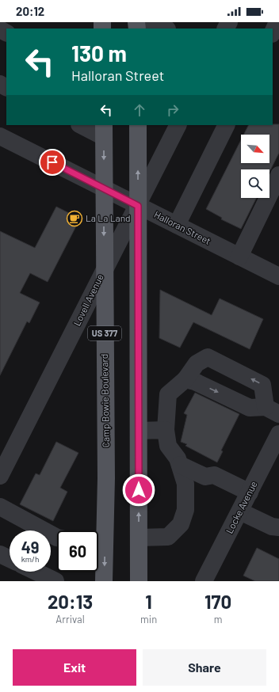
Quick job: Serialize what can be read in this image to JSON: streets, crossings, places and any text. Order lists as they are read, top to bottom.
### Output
{
  "streets": {
    "main road": ["US 377", "Camp Bowie Boulevard"],
    "street": ["Halloran Street", "Lovell Avenue", "Locke Avenue"]
  },
  "crossings": [
    ["Halloran Street", "Lovell Avenue"],
    ["Halloran Street", "Camp Bowie Boulevard"],
    ["Lovell Avenue", "Camp Bowie Boulevard"]
  ],
  "places": {
    "cafe": ["La La Land"]
  },
  "north": "bottom right",
  "page": {
    "status": "20:12",
    "turn": ["130 m", "Halloran Street"],
    "speed": "49 km/h",
    "limit": "60",
    "eta": [
      "20:13",
      "Arrival",
      "1",
      "min",
      "170",
      "m"
    ],
    "buttons": ["Exit", "Share"]
  }
}
